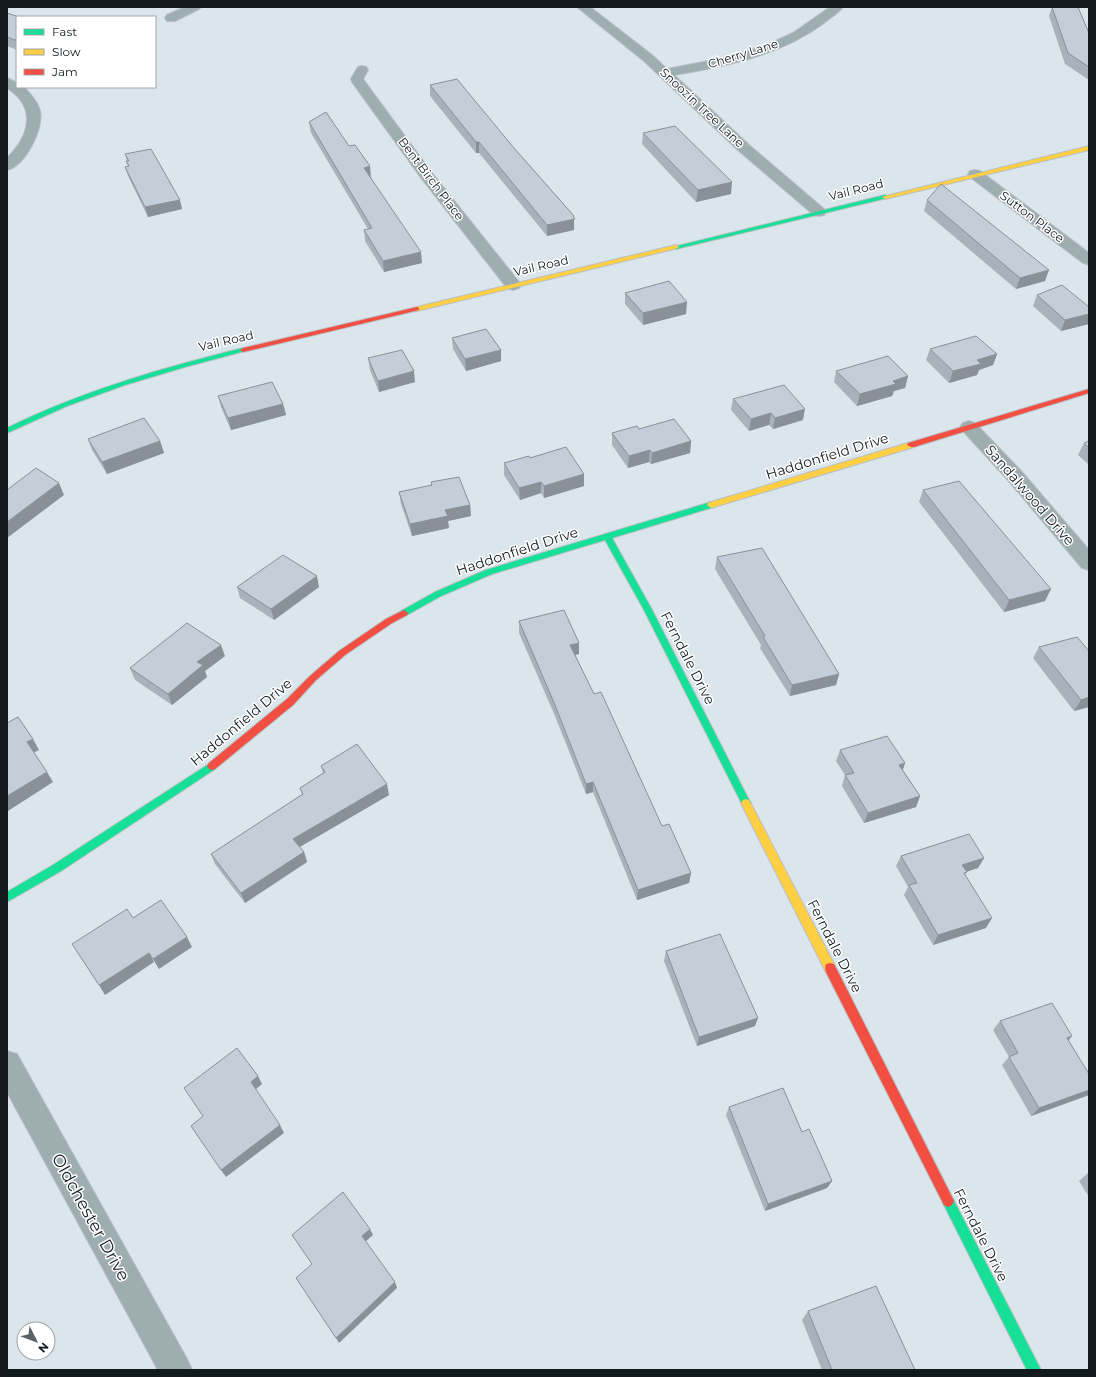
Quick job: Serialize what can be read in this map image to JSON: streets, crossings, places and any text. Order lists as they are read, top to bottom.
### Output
{
  "streets": {
    "street": [
      "Cherry Lane",
      "Snoozin Tree Lane",
      "Bent Birch Place",
      "Vail Road",
      "Sutton Place",
      "Haddonfield Drive",
      "Sandalwood Drive",
      "Ferndale Drive",
      "Oldchester Drive"
    ]
  },
  "crossings": [
    ["Cherry Lane", "Snoozin Tree Lane"],
    ["Snoozin Tree Lane", "Vail Road"],
    ["Bent Birch Place", "Vail Road"],
    ["Vail Road", "Sutton Place"],
    ["Haddonfield Drive", "Sandalwood Drive"],
    ["Haddonfield Drive", "Ferndale Drive"]
  ],
  "legend": ["Fast", "Slow", "Jam"],
  "north": "bottom right"
}
